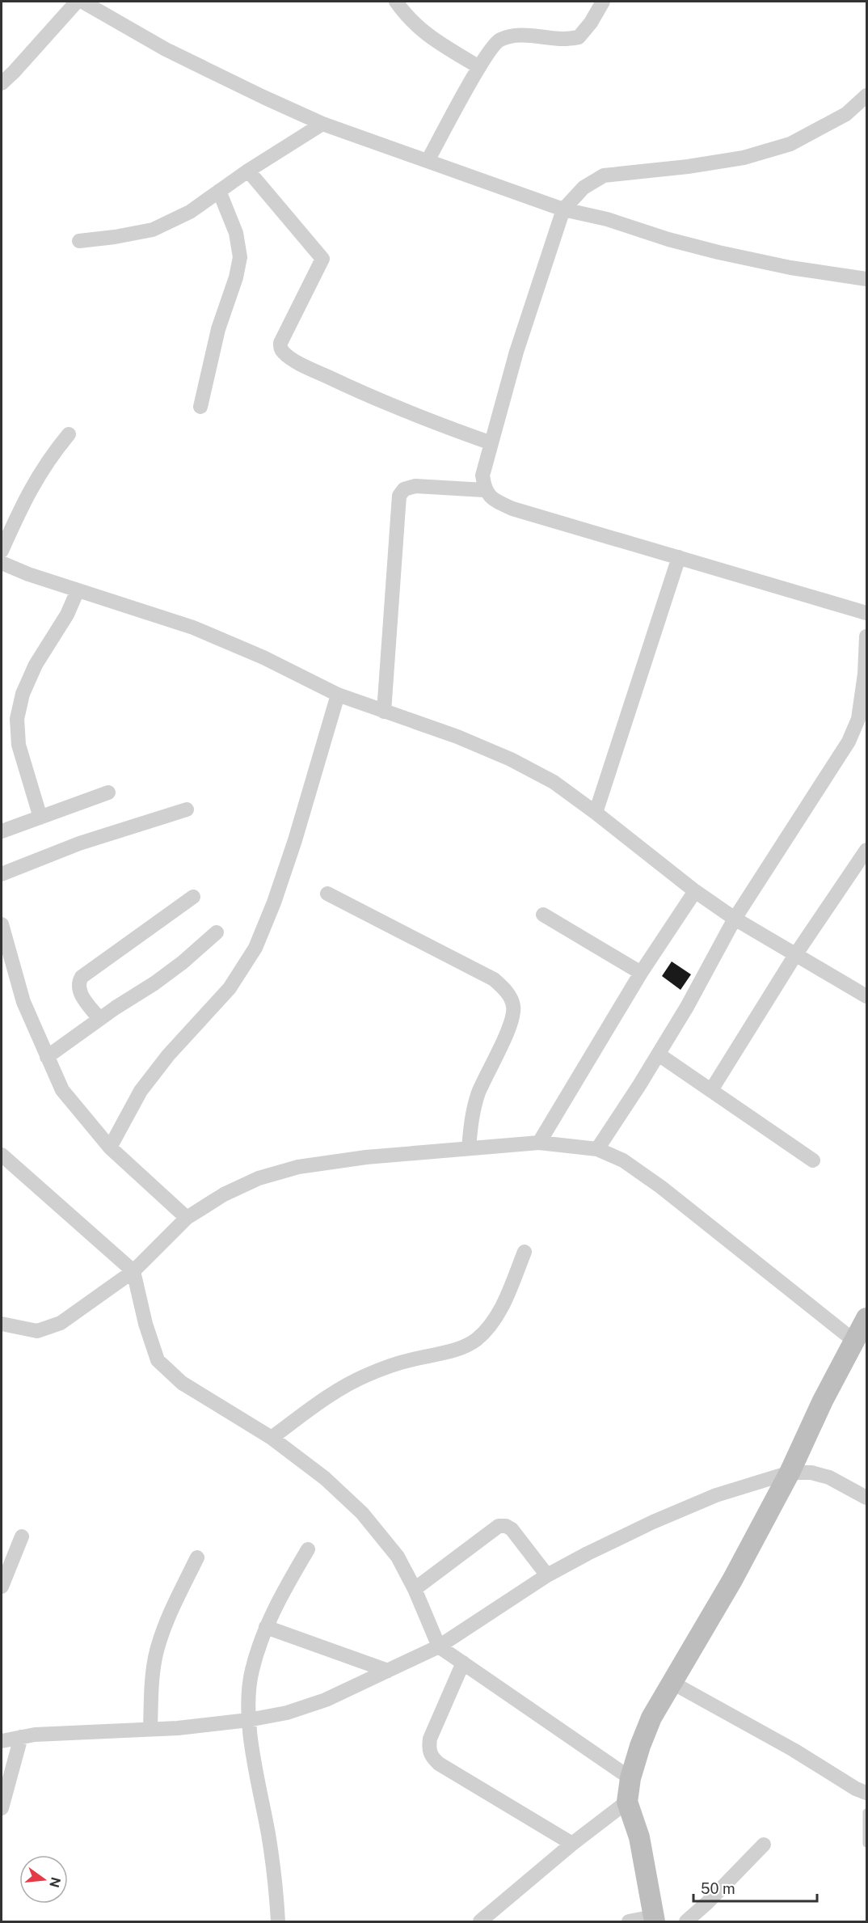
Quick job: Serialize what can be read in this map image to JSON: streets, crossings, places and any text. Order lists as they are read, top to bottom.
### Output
{
  "scale_bar": "50 m",
  "north": "right"
}
